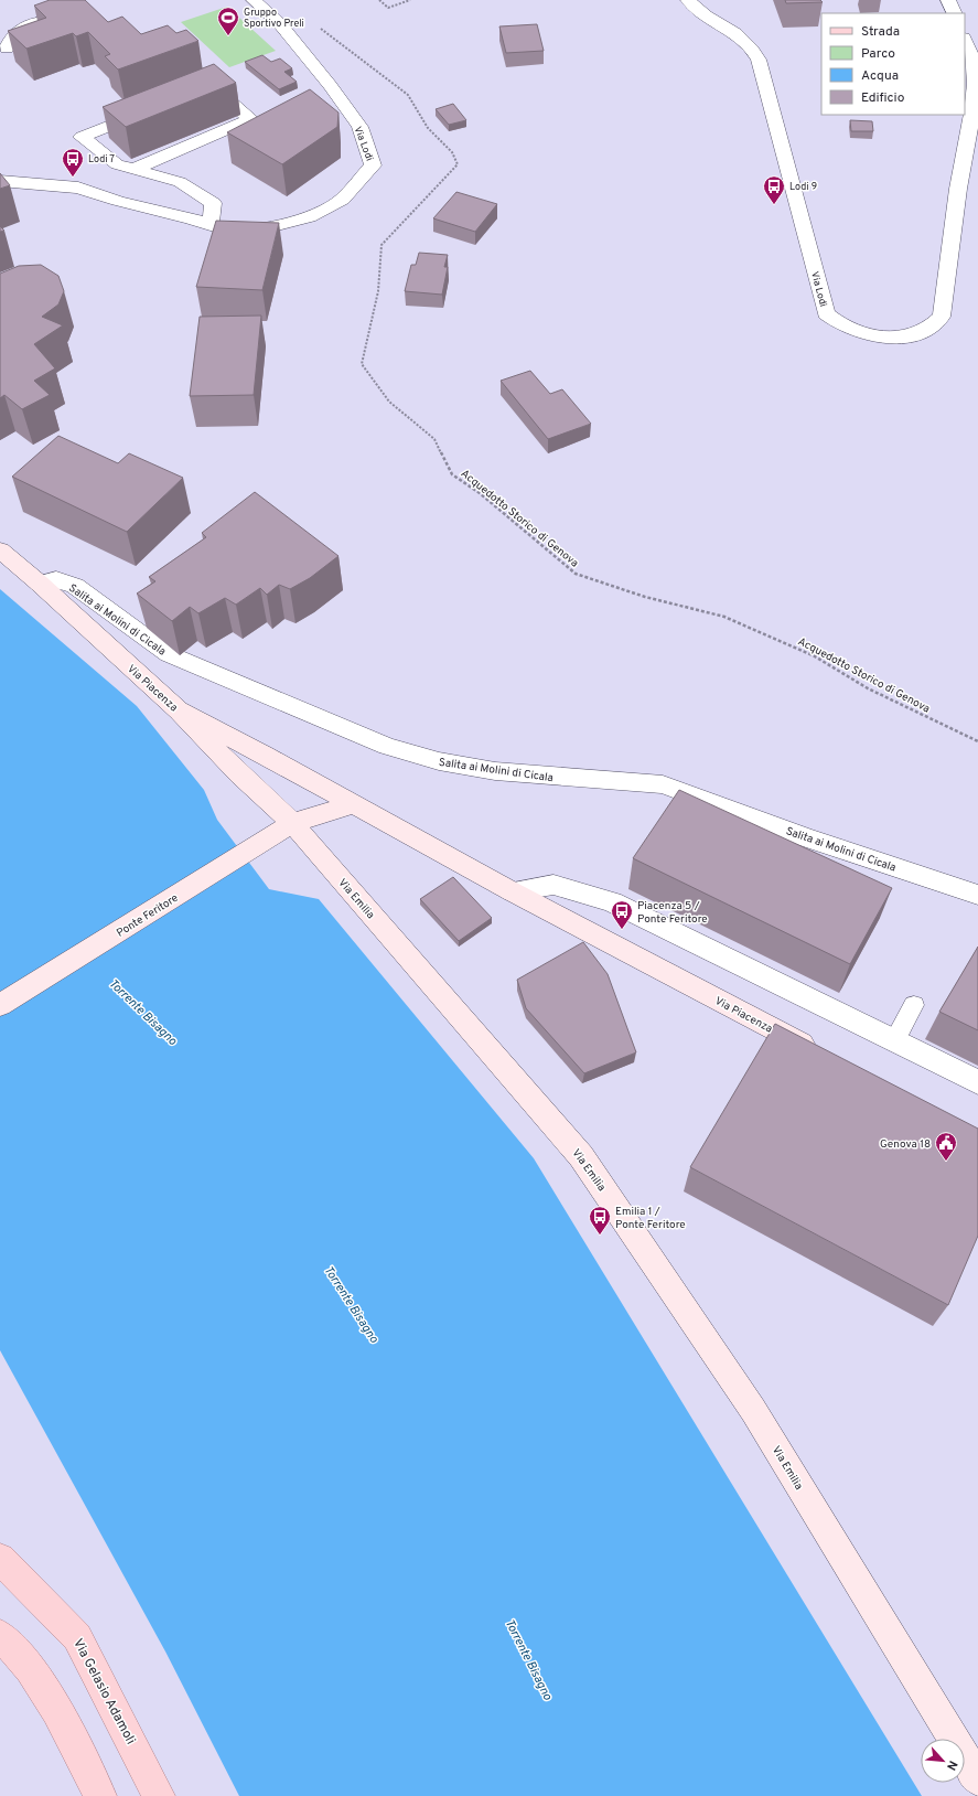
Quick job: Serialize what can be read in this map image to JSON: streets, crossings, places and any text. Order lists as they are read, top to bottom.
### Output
{
  "streets": {
    "main road": [
      "Via Piacenza",
      "Via Emilia",
      "Ponte Feritore",
      "Via Gelasio Adamoli"
    ],
    "street": ["Via Lodi", "Salita ai Molini di Cicala"],
    "path": ["Acquedotto Storico di Genova"]
  },
  "crossings": [
    ["Salita ai Molini di Cicala", "Via Piacenza"],
    ["Via Piacenza", "Via Emilia"],
    ["Via Emilia", "Ponte Feritore"]
  ],
  "water": ["Torrente Bisagno"],
  "places": {
    "sports": ["Gruppo Sportivo Preli"],
    "bus stop": [
      "Lodi 7",
      "Lodi 9",
      "Piacenza 5 / Ponte Feritore",
      "Emilia 1 / Ponte Feritore"
    ],
    "public building": ["Genova 18"]
  },
  "legend": [
    "Strada",
    "Parco",
    "Acqua",
    "Edificio"
  ],
  "north": "bottom right"
}
